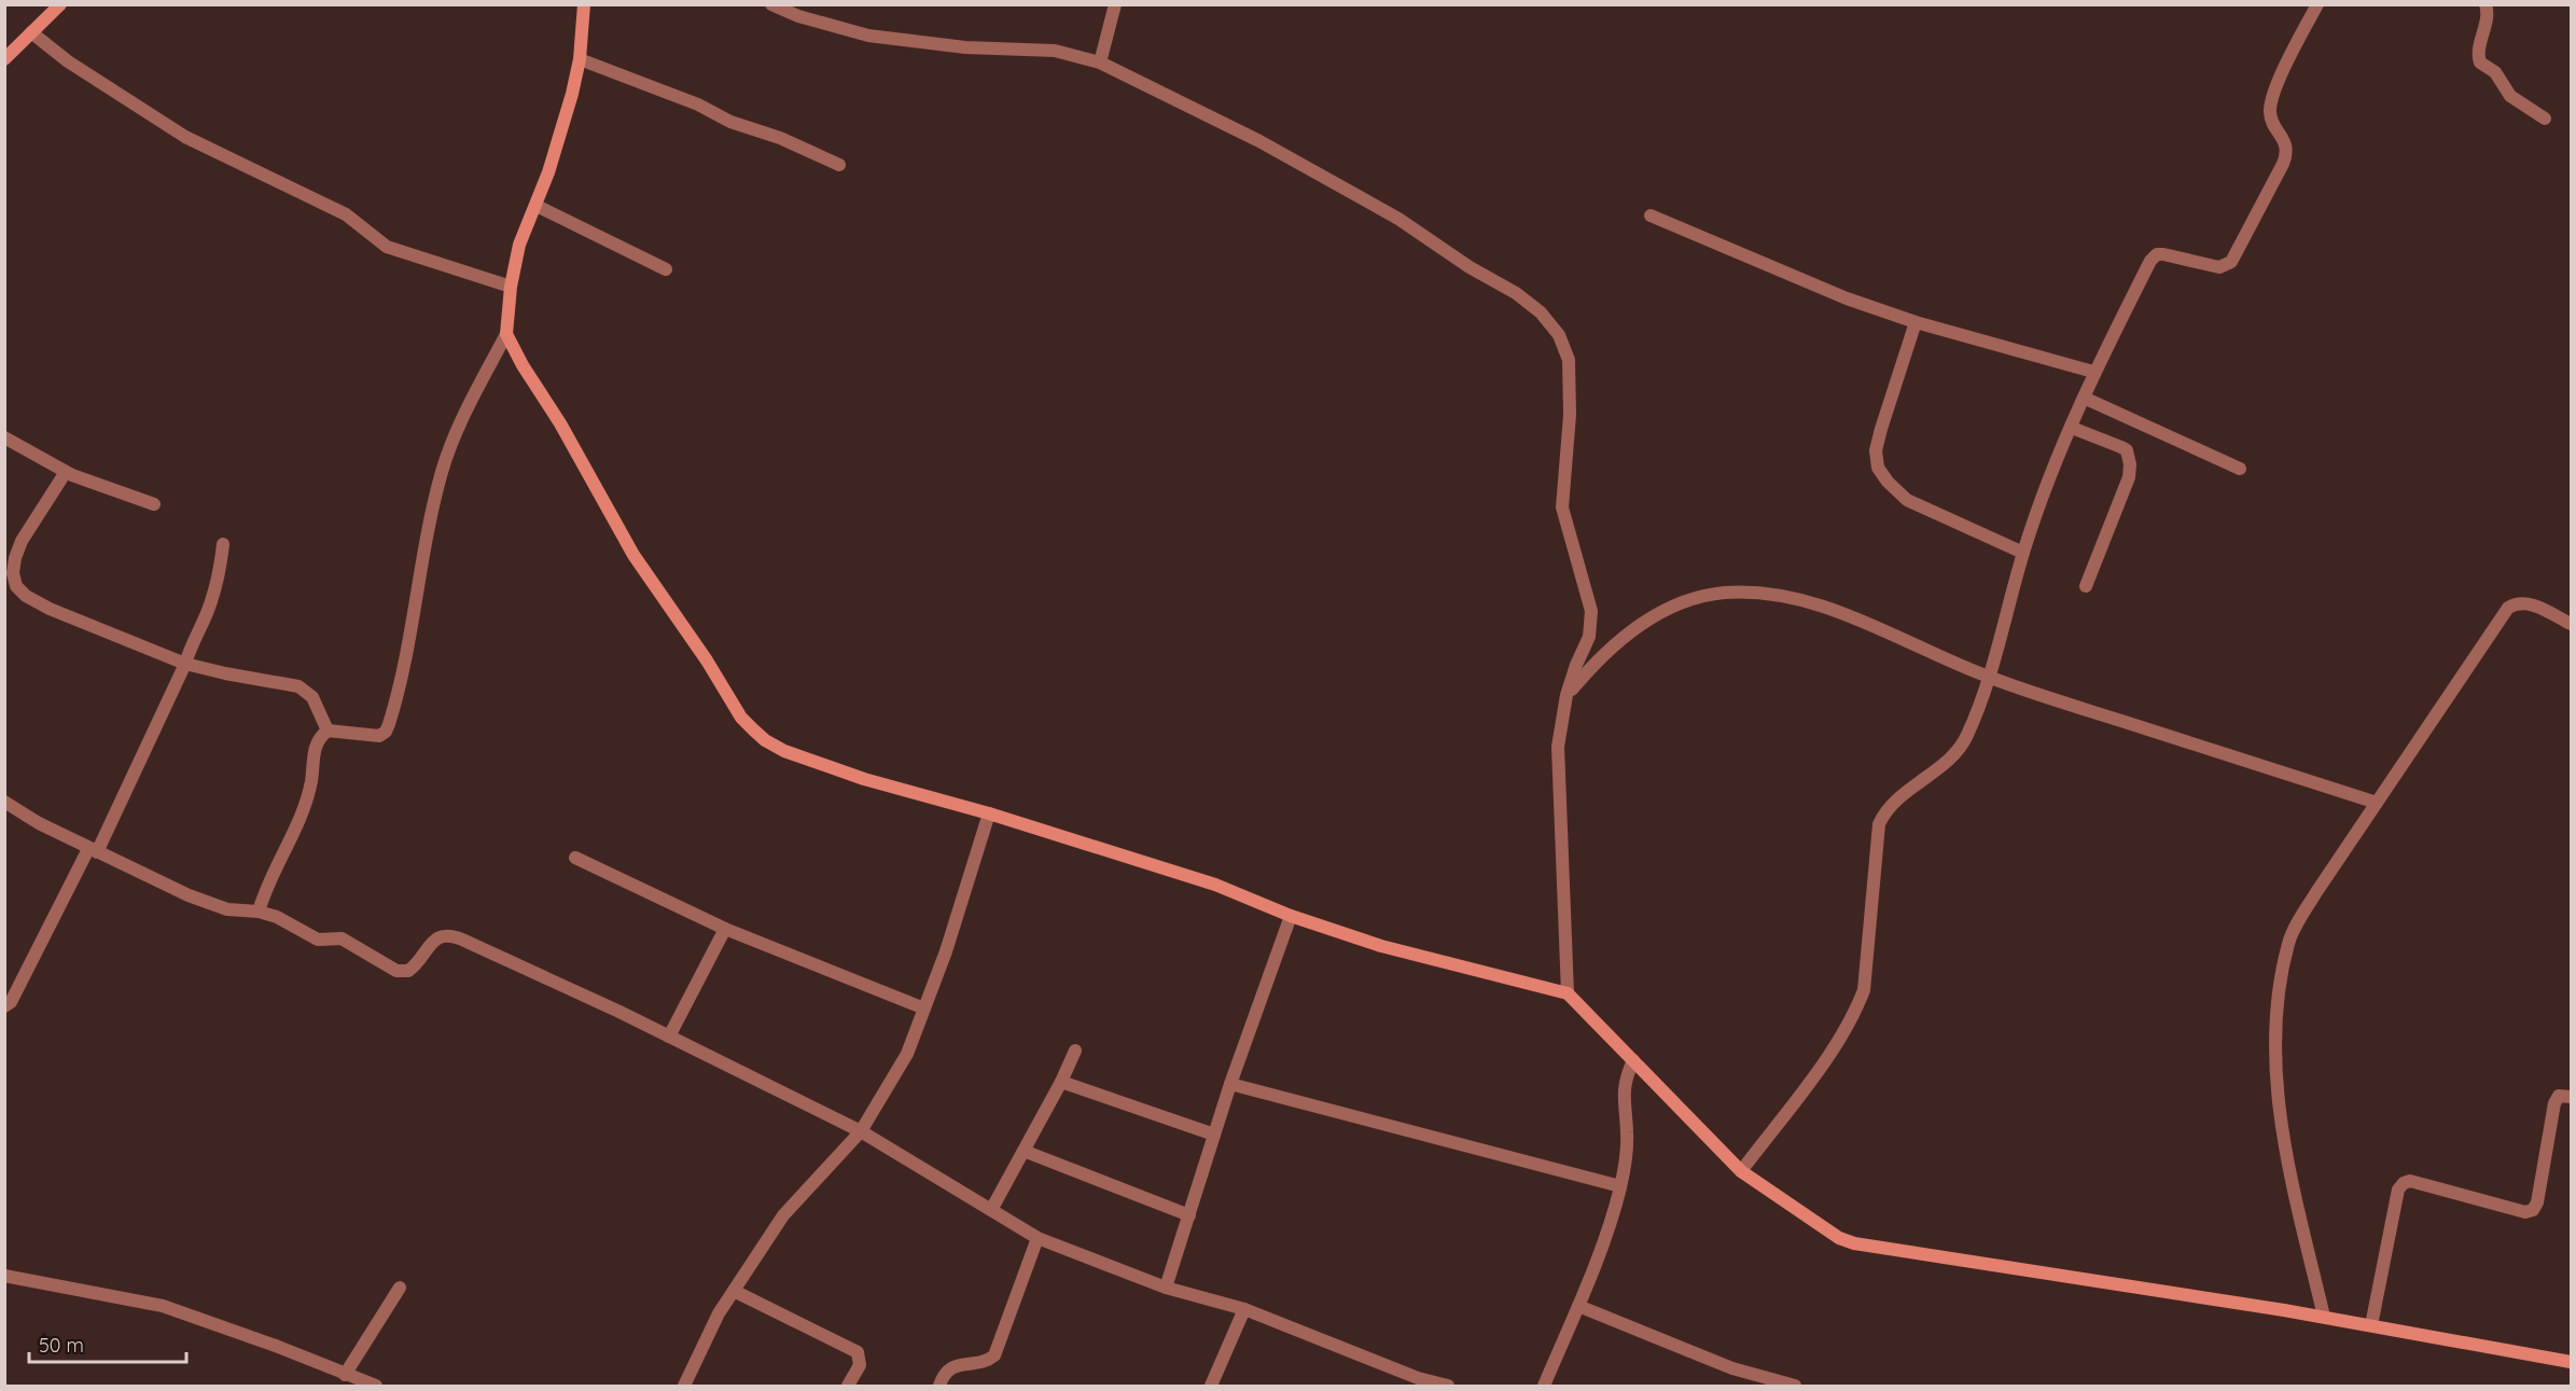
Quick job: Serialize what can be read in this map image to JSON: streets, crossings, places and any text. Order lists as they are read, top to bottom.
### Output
{
  "scale_bar": "50 m"
}
